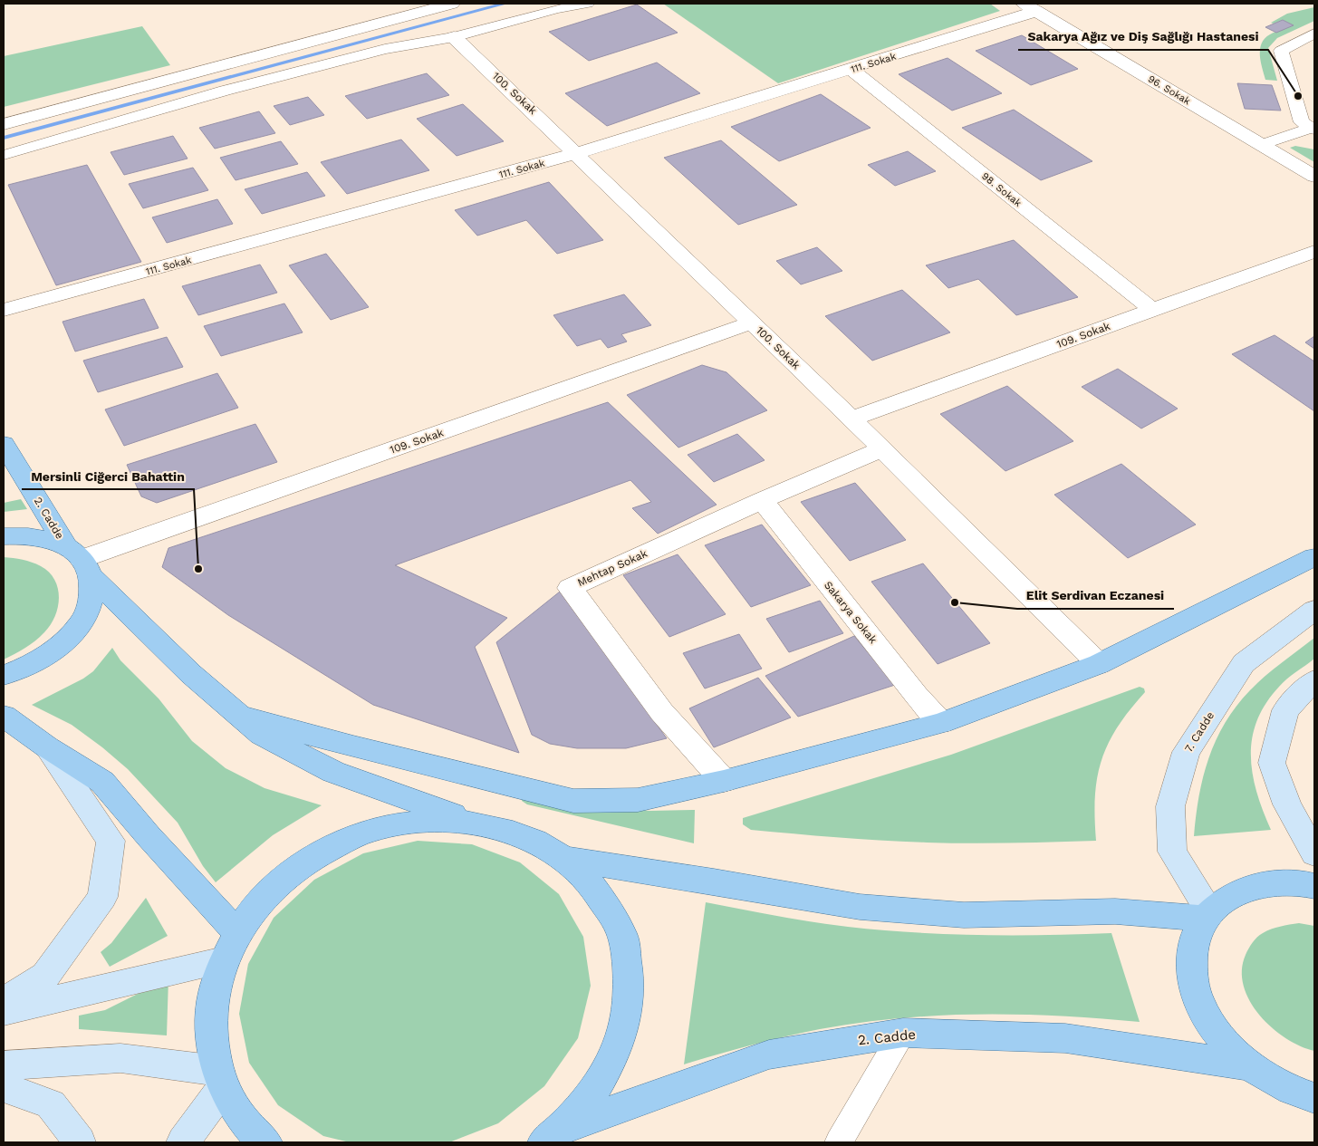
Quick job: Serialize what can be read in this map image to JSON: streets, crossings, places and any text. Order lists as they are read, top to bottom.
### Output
{
  "streets": {
    "main road": ["2. Cadde", "7. Cadde"],
    "street": [
      "111. Sokak",
      "96. Sokak",
      "100. Sokak",
      "98. Sokak",
      "109. Sokak",
      "Mehtap Sokak",
      "Sakarya Sokak"
    ]
  },
  "crossings": [
    ["111. Sokak", "96. Sokak"],
    ["111. Sokak", "100. Sokak"],
    ["111. Sokak", "98. Sokak"],
    ["100. Sokak", "109. Sokak"],
    ["100. Sokak", "Mehtap Sokak"],
    ["98. Sokak", "109. Sokak"],
    ["109. Sokak", "2. Cadde"],
    ["Mehtap Sokak", "Sakarya Sokak"]
  ],
  "places": ["Sakarya Ağız ve Diş Sağlığı Hastanesi", "Mersinli Ciğerci Bahattin", "Elit Serdivan Eczanesi"]
}
